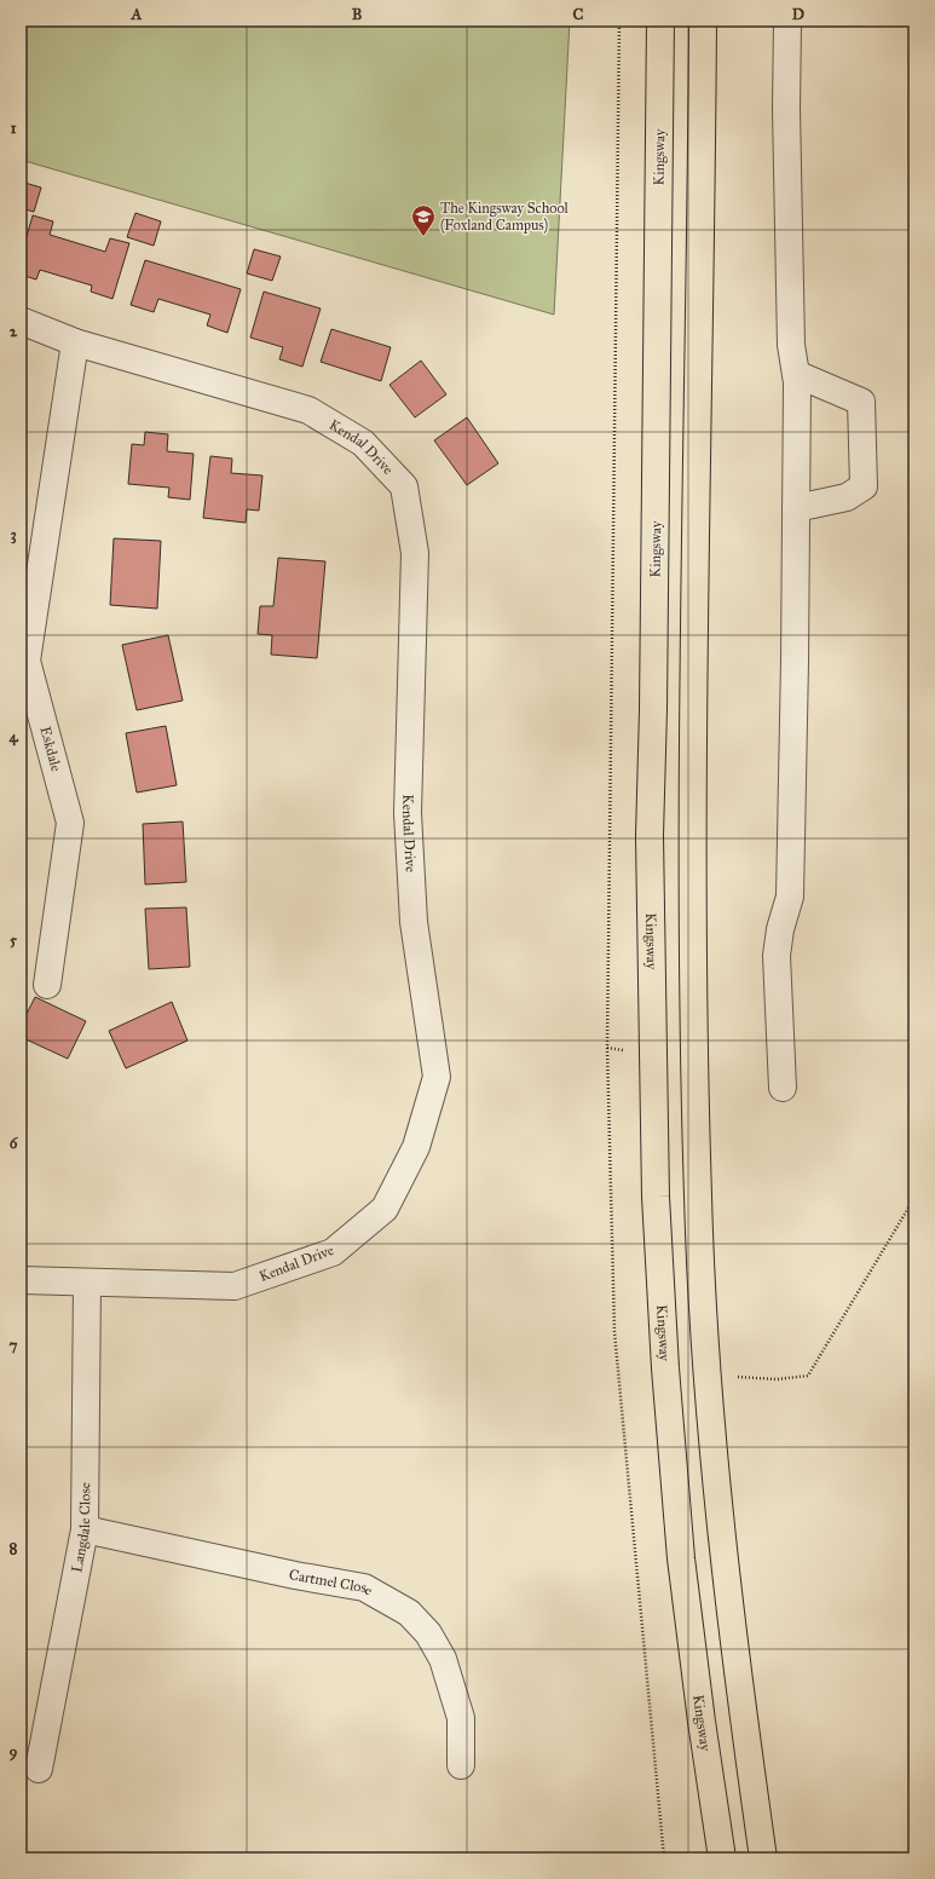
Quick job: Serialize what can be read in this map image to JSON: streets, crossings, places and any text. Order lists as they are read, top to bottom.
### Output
{
  "streets": {
    "highway": ["Kingsway"],
    "street": [
      "Kendal Drive",
      "Eskdale",
      "Langdale Close",
      "Cartmel Close"
    ]
  },
  "crossings": [
    ["Kendal Drive", "Eskdale"],
    ["Kendal Drive", "Langdale Close"],
    ["Langdale Close", "Cartmel Close"]
  ],
  "places": {
    "school or university": ["The Kingsway School (Foxland Campus)"]
  },
  "grid": {
    "columns": [
      "A",
      "B",
      "C",
      "D"
    ],
    "rows": [
      "1",
      "2",
      "3",
      "4",
      "5",
      "6",
      "7",
      "8",
      "9"
    ]
  }
}
